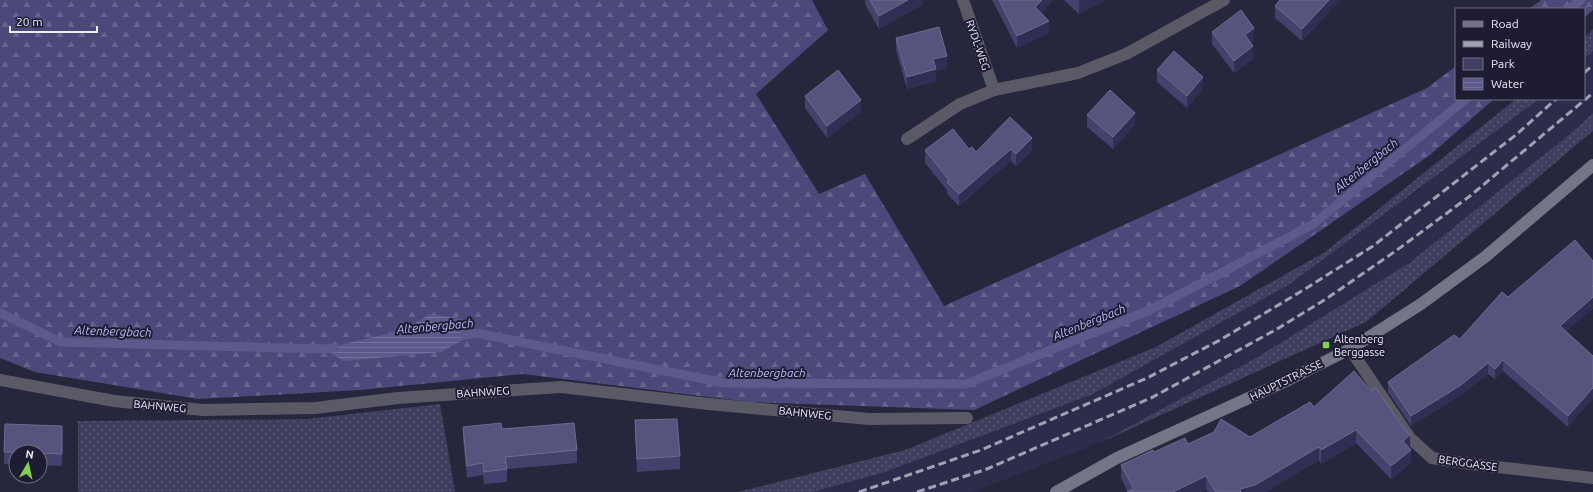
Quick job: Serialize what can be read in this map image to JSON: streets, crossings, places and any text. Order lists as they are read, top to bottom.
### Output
{
  "streets": {
    "main road": ["HAUPTSTRASSE"],
    "street": ["RYDL-WEG", "BAHNWEG", "BERGGASSE"]
  },
  "crossings": [
    ["HAUPTSTRASSE", "BERGGASSE"]
  ],
  "water": ["Altenbergbach"],
  "places": {
    "transit": ["Altenberg Berggasse"]
  },
  "legend": [
    "Road",
    "Railway",
    "Park",
    "Water"
  ],
  "scale_bar": "20 m",
  "north": "top"
}
